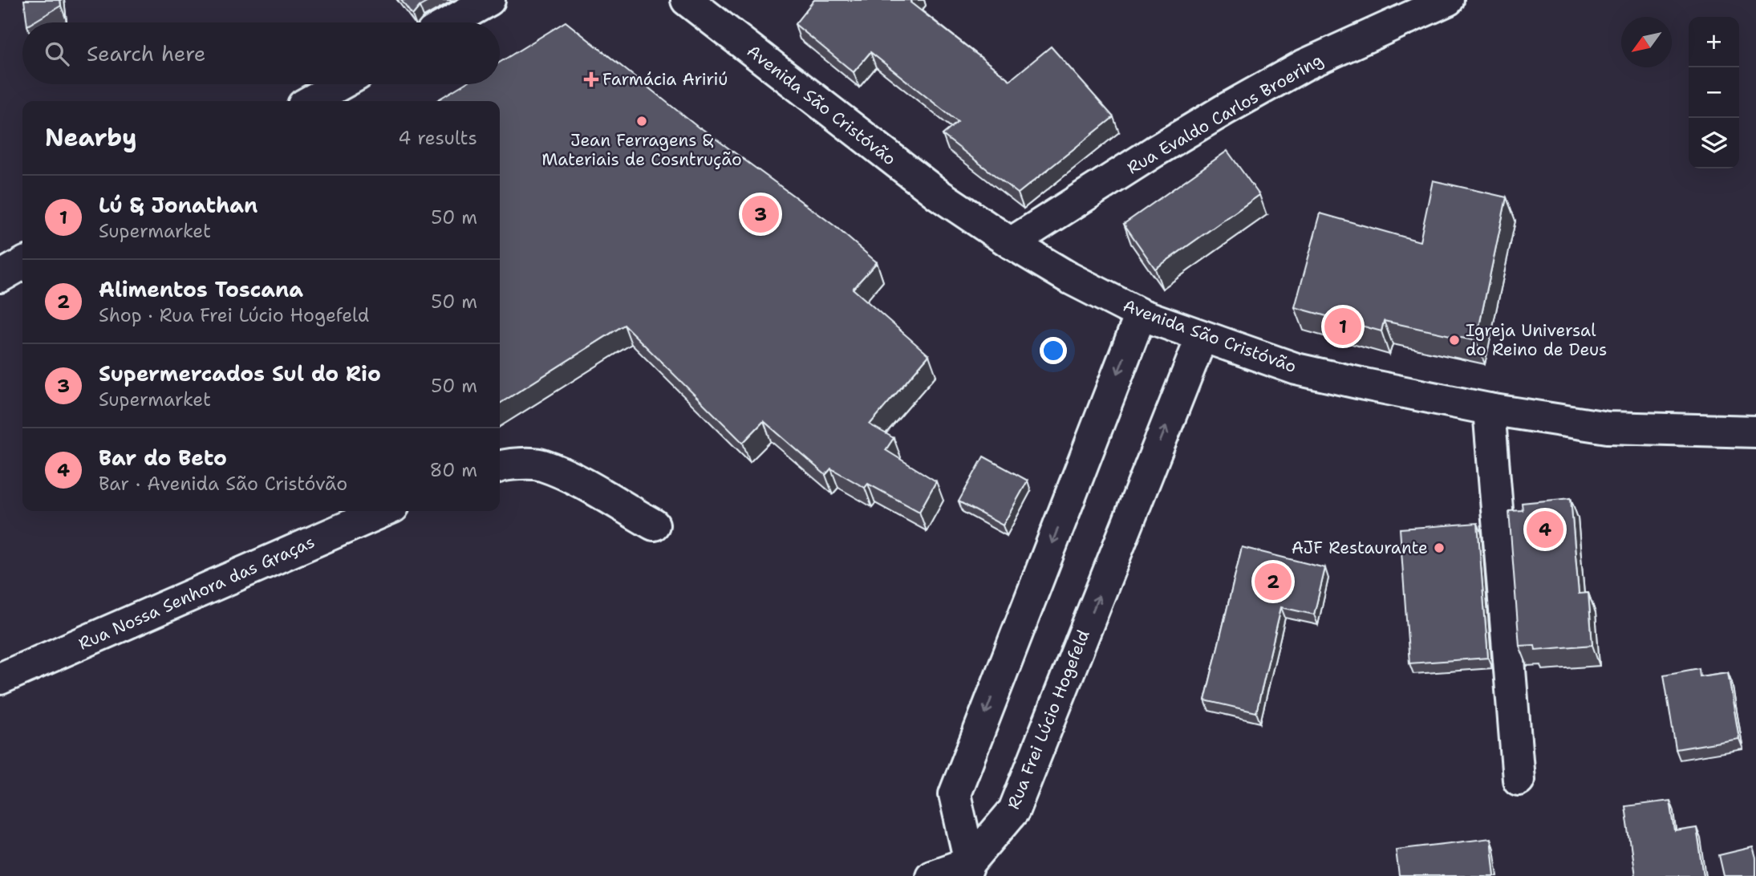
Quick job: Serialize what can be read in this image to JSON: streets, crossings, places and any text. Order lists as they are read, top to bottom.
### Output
{
  "streets": {
    "street": [
      "Avenida São Cristóvão",
      "Rua Evaldo Carlos Broering",
      "Rua Nossa Senhora das Graças",
      "Rua Frei Lúcio Hogefeld"
    ]
  },
  "crossings": [
    ["Avenida São Cristóvão", "Rua Evaldo Carlos Broering"],
    ["Avenida São Cristóvão", "Rua Frei Lúcio Hogefeld"]
  ],
  "places": {
    "health": ["Farmácia Aririú"],
    "other": ["Jean Ferragens & Materiais de Cosntrução", "Igreja Universal do Reino de Deus", "AJF Restaurante"]
  },
  "north": "bottom left",
  "page": {
    "map_buttons": ["+", "−"],
    "search": "Search here",
    "heading": ["Nearby", "4 results"],
    "list": [
      {
        "mark": "1",
        "name": "Lú & Jonathan",
        "note": "Supermarket",
        "value": "50 m"
      },
      {
        "mark": "2",
        "name": "Alimentos Toscana",
        "note": "Shop · Rua Frei Lúcio Hogefeld",
        "value": "50 m"
      },
      {
        "mark": "3",
        "name": "Supermercados Sul do Rio",
        "note": "Supermarket",
        "value": "50 m"
      },
      {
        "mark": "4",
        "name": "Bar do Beto",
        "note": "Bar · Avenida São Cristóvão",
        "value": "80 m"
      }
    ],
    "pins": [
      "3",
      "1",
      "4",
      "2"
    ]
  }
}
